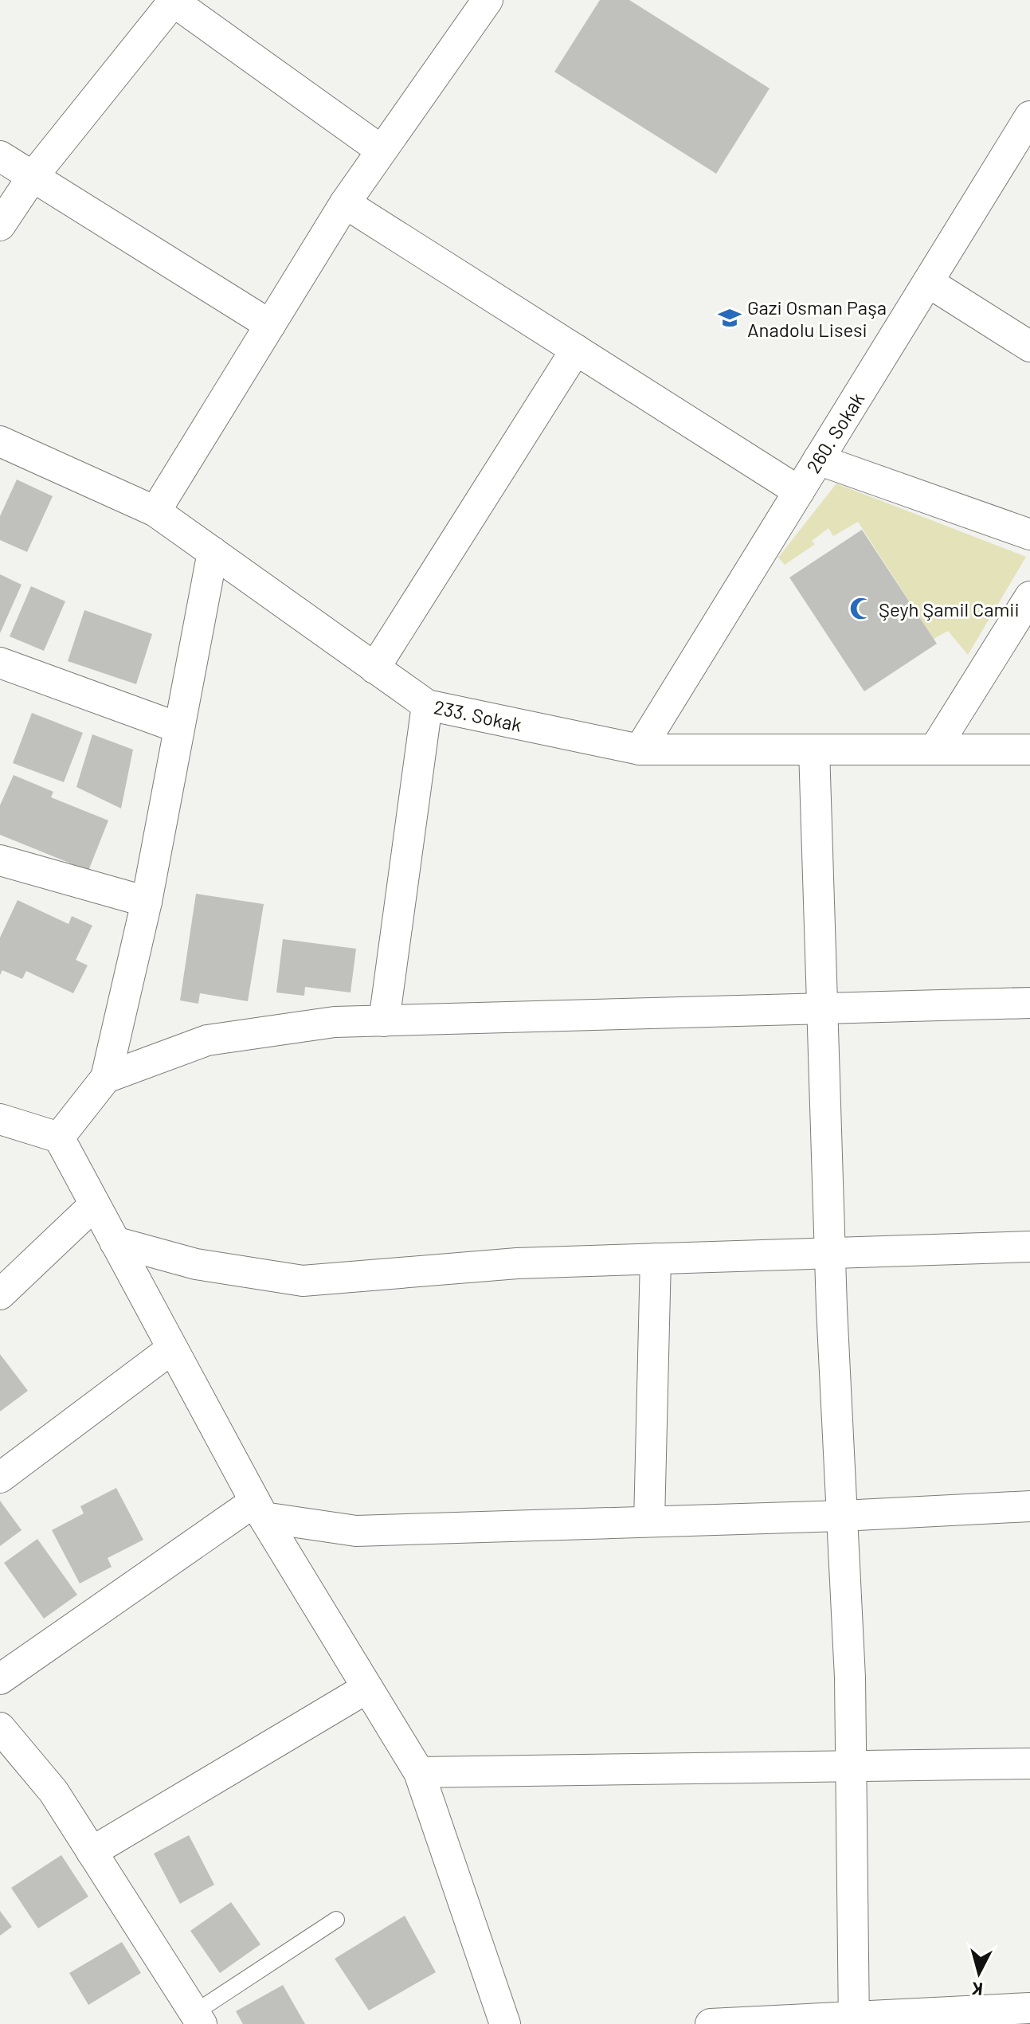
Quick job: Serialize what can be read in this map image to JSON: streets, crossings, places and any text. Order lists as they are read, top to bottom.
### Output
{
  "streets": {
    "street": ["260. Sokak", "233. Sokak"]
  },
  "crossings": [
    ["260. Sokak", "233. Sokak"]
  ],
  "places": {
    "school or university": ["Gazi Osman Paşa Anadolu Lisesi"],
    "mosque": ["Şeyh Şamil Camii"]
  },
  "north": "bottom"
}
